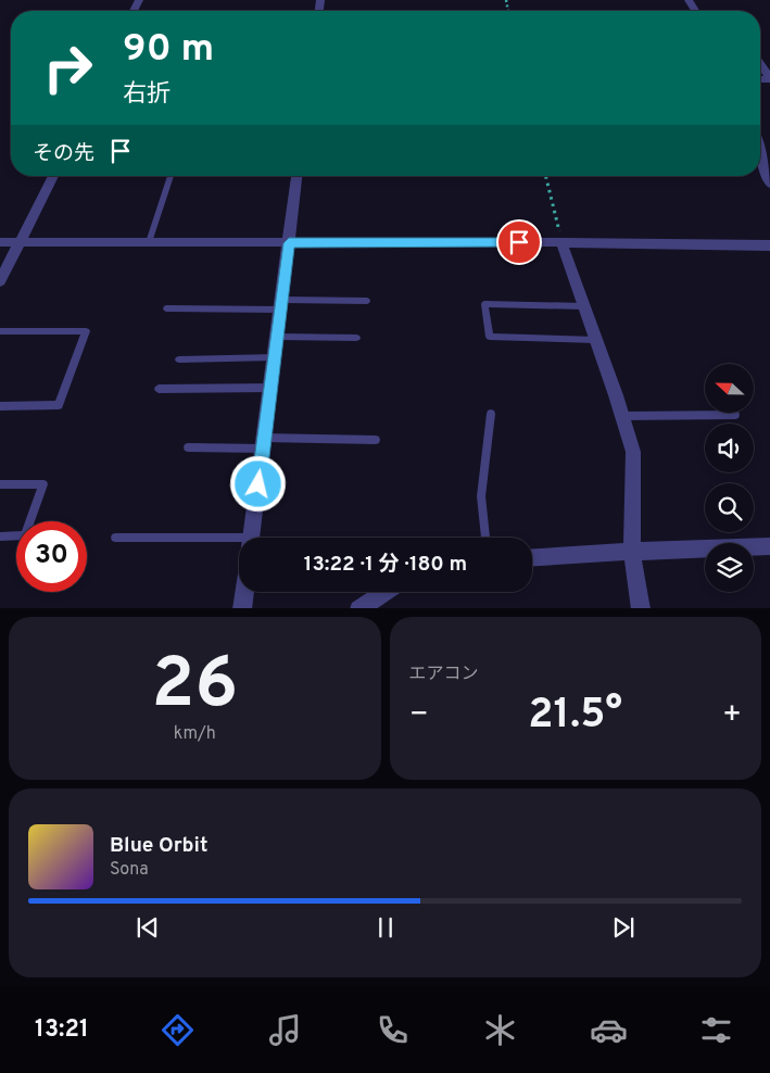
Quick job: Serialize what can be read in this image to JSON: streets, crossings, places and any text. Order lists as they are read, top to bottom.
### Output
{
  "north": "left",
  "page": {
    "turn": ["90 m", "右折"],
    "then": "その先",
    "limit": "30",
    "trip": "13:22 · 1 分 · 180 m",
    "tile": [
      ["26", "km/h"],
      "エアコン"
    ],
    "heat": ["−", "21.5°", "+"],
    "song": ["Blue Orbit", "Sona"],
    "tabs": "13:21"
  }
}
